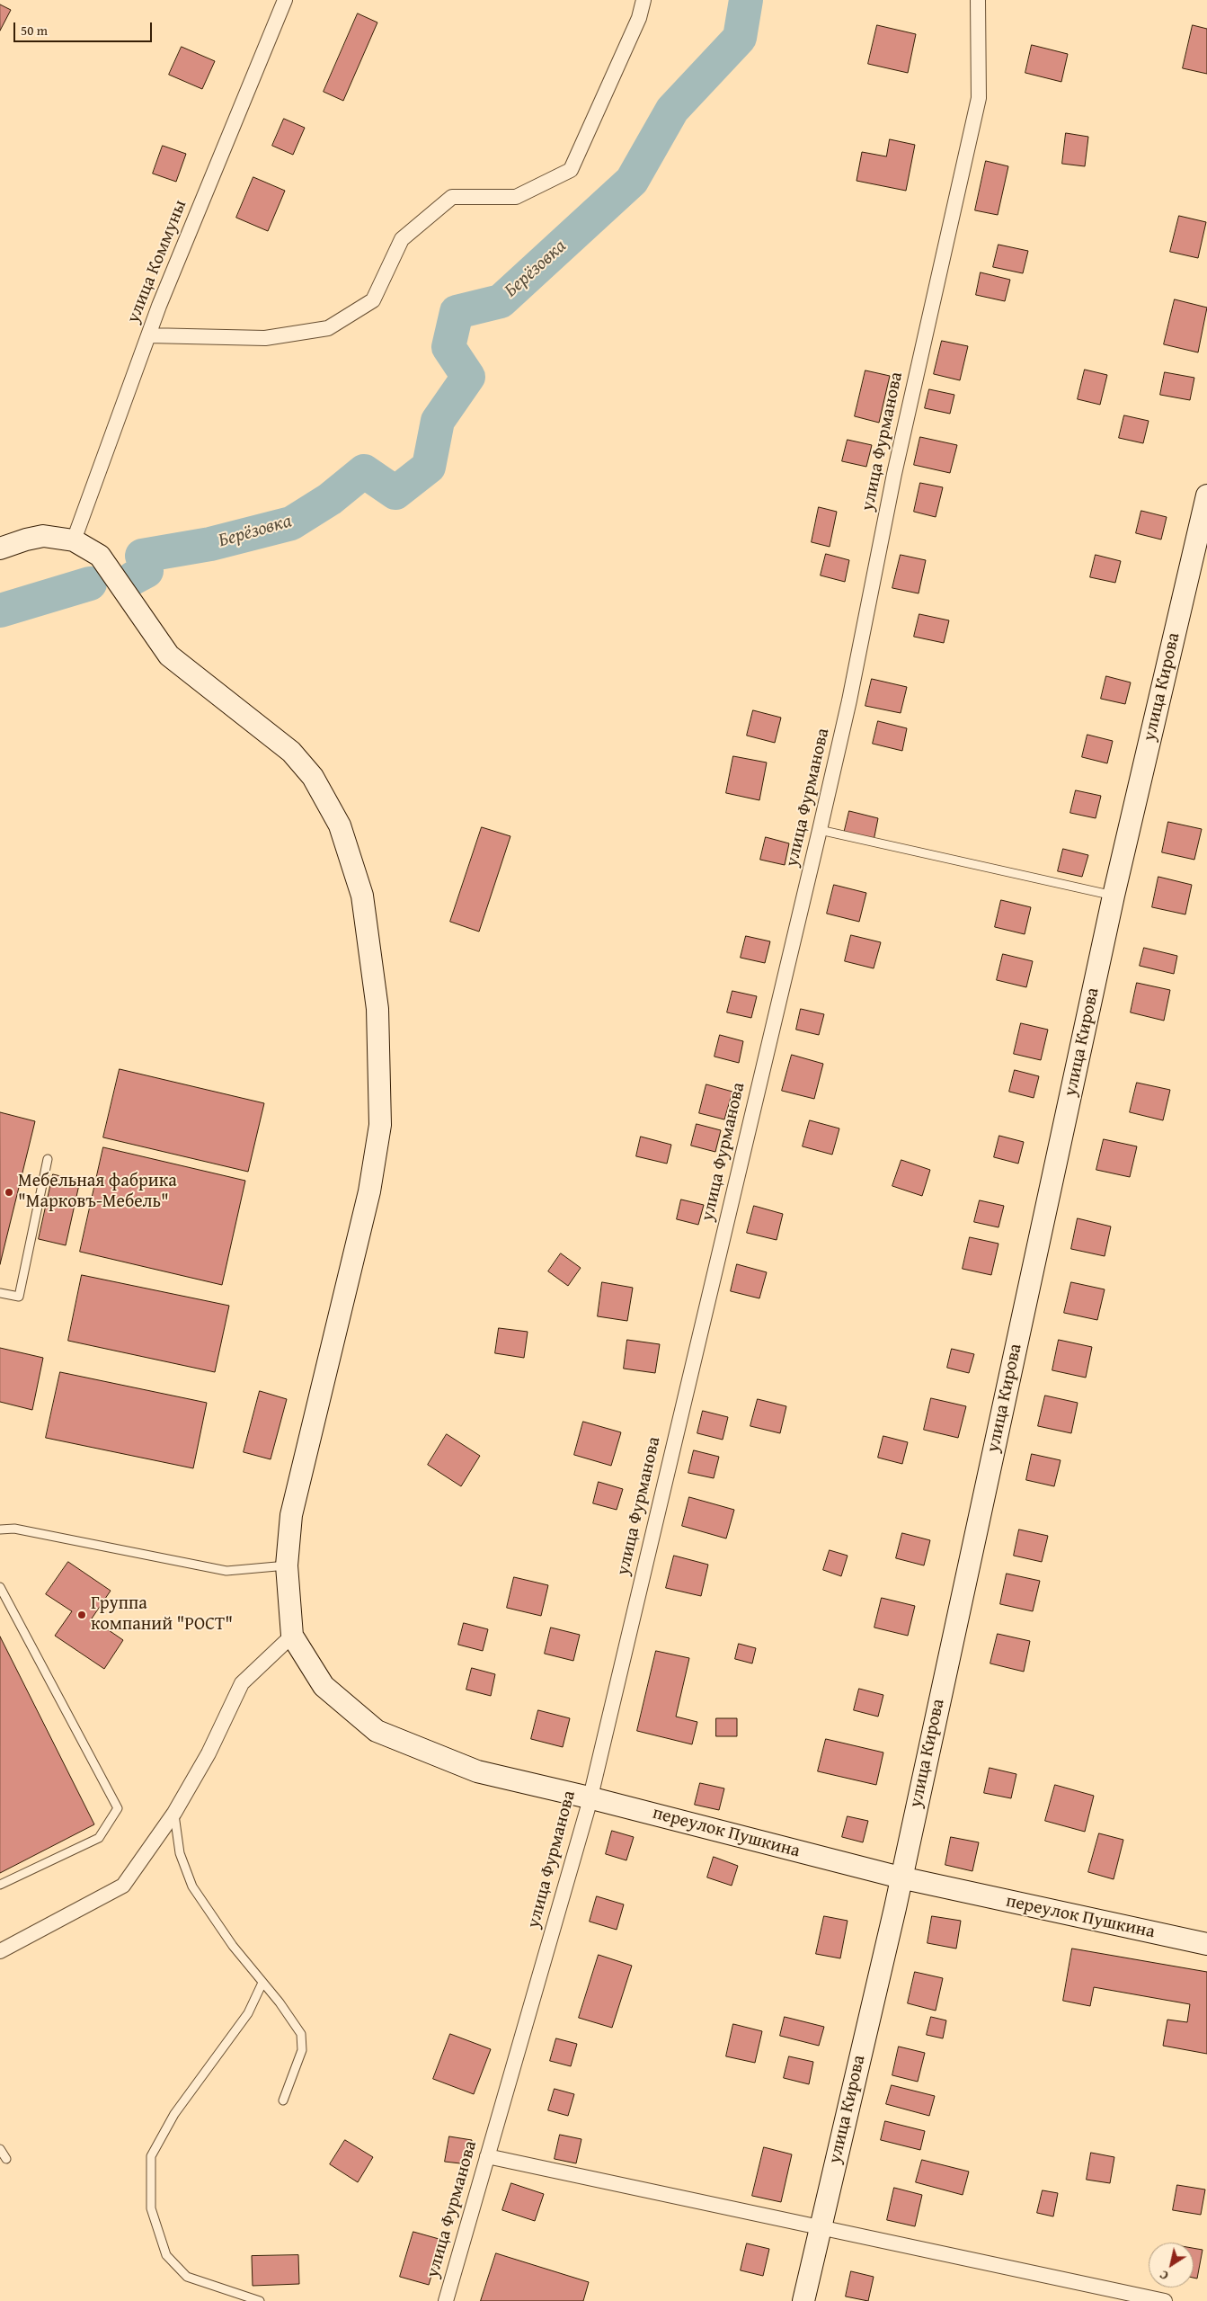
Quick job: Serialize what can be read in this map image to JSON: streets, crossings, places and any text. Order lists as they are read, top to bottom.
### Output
{
  "streets": {
    "street": [
      "улица Коммуны",
      "улица Фурманова",
      "улица Кирова",
      "переулок Пушкина"
    ]
  },
  "crossings": [
    ["улица Фурманова", "переулок Пушкина"],
    ["улица Кирова", "переулок Пушкина"]
  ],
  "water": ["Берёзовка"],
  "places": ["Мебельная фабрика \"Марковъ-Мебель\"", "Группа компаний \"РОСТ\""],
  "scale_bar": "50 m",
  "north": "bottom left"
}
